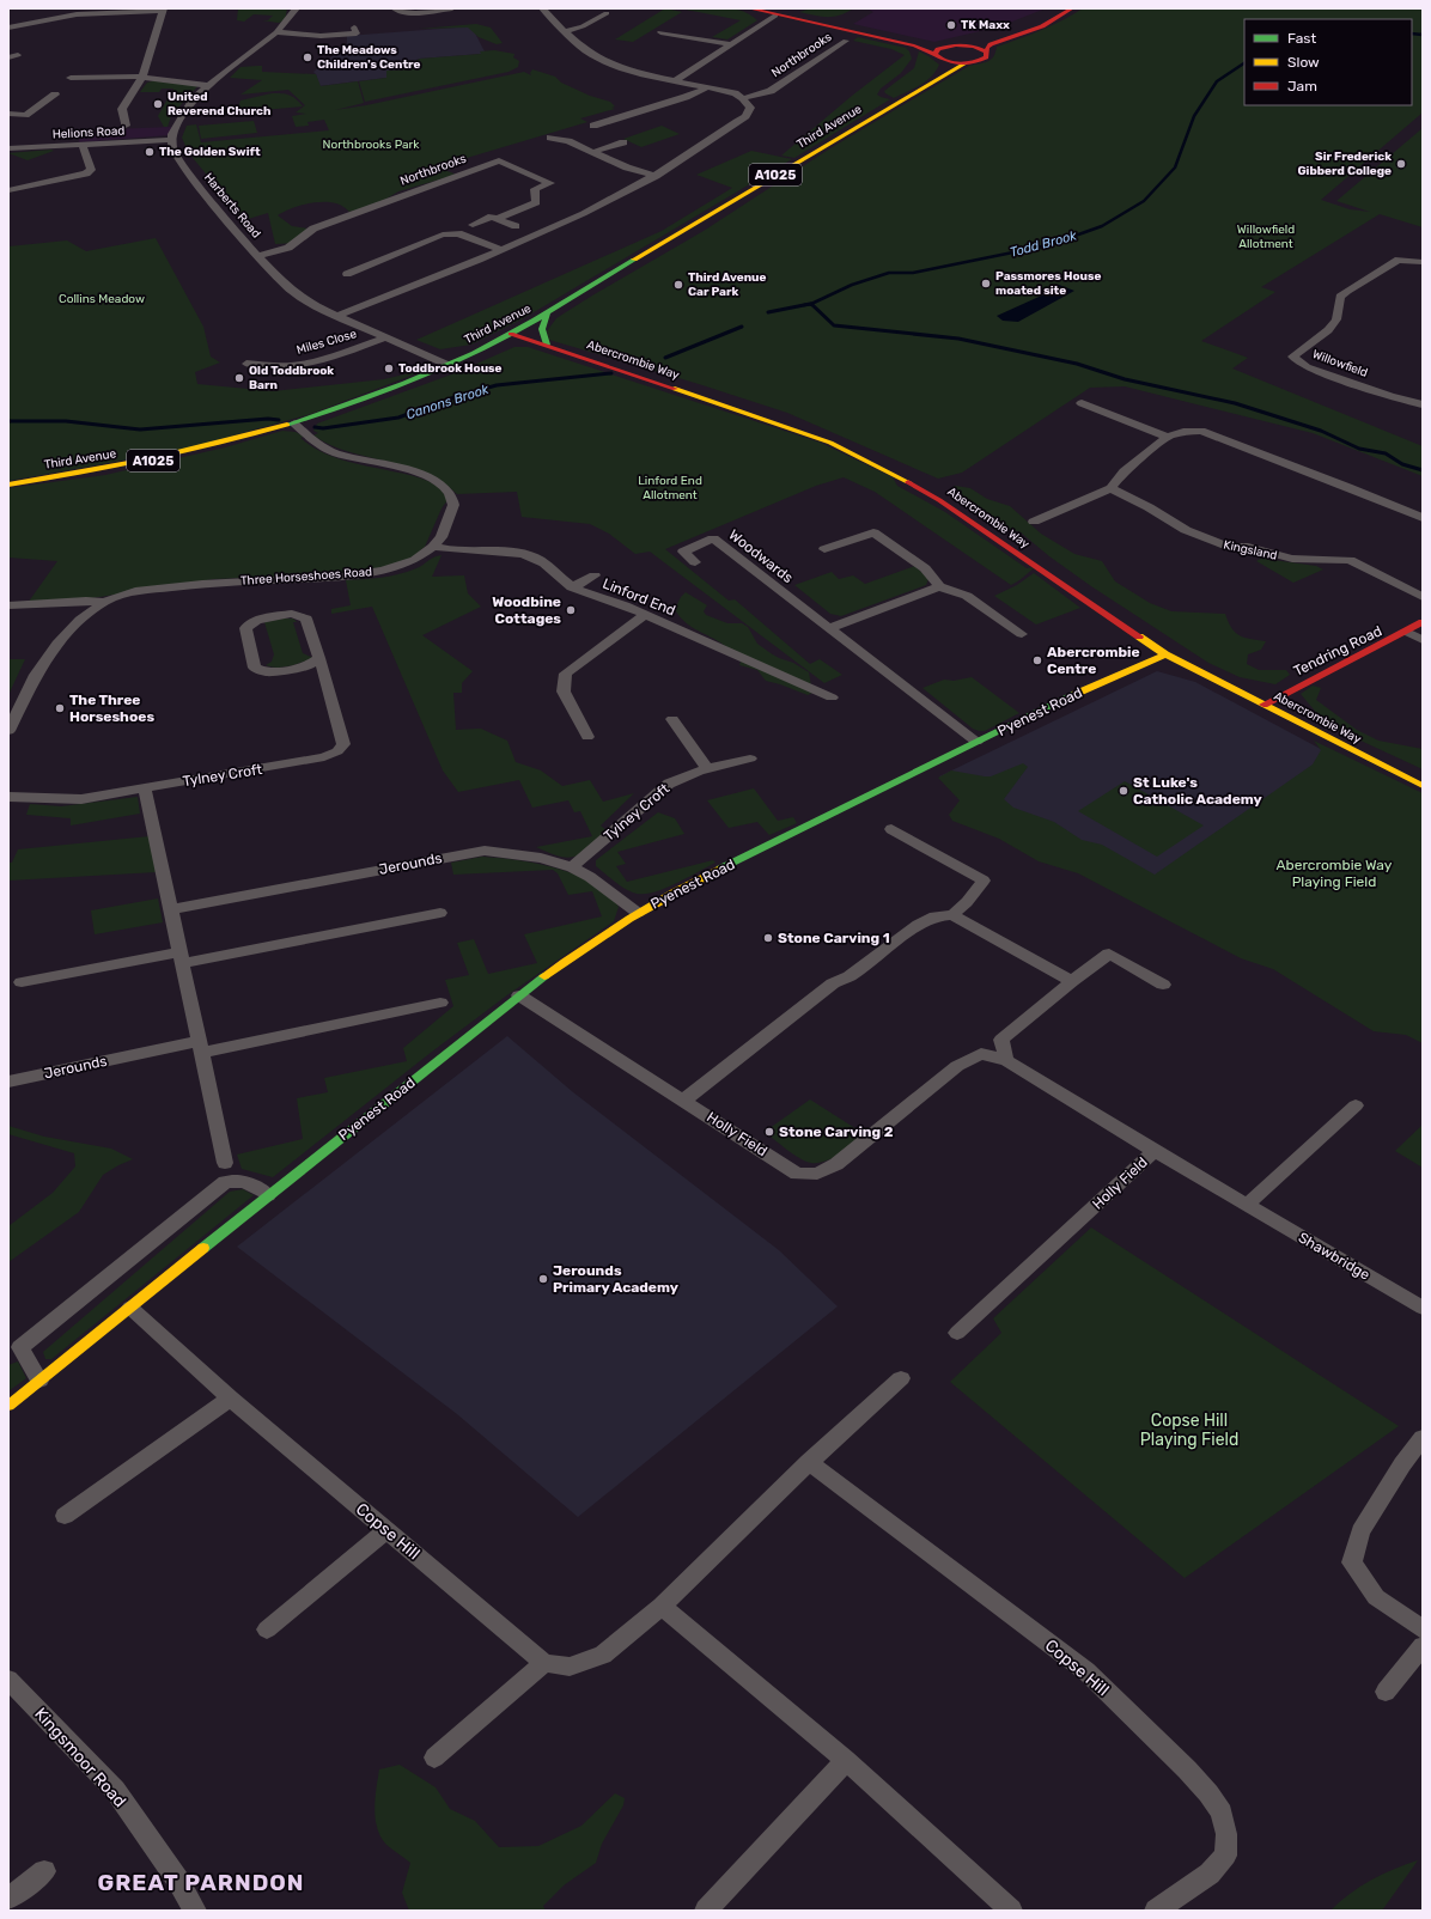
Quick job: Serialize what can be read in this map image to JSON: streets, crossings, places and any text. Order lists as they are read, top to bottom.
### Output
{
  "streets": {
    "street": [
      "Northbrooks",
      "Third Avenue",
      "Helions Road",
      "A1025",
      "Harberts Road",
      "Miles Close",
      "Abercrombie Way",
      "Willowfield",
      "Kingsland",
      "Woodwards",
      "Three Horseshoes Road",
      "Linford End",
      "Tendring Road",
      "Pyenest Road",
      "Tylney Croft",
      "Jerounds",
      "Holly Field",
      "Shawbridge",
      "Copse Hill",
      "Kingsmoor Road"
    ]
  },
  "crossings": [
    ["Northbrooks", "Harberts Road"],
    ["Third Avenue", "A1025"],
    ["Third Avenue", "Harberts Road"],
    ["Third Avenue", "Abercrombie Way"],
    ["Third Avenue", "Three Horseshoes Road"],
    ["Helions Road", "Harberts Road"],
    ["Harberts Road", "Miles Close"],
    ["Abercrombie Way", "Tendring Road"],
    ["Abercrombie Way", "Pyenest Road"],
    ["Woodwards", "Pyenest Road"],
    ["Three Horseshoes Road", "Linford End"],
    ["Pyenest Road", "Jerounds"],
    ["Pyenest Road", "Holly Field"],
    ["Pyenest Road", "Copse Hill"],
    ["Tylney Croft", "Jerounds"],
    ["Holly Field", "Shawbridge"]
  ],
  "districts": ["GREAT PARNDON"],
  "water": ["Todd Brook", "Canons Brook"],
  "parks": [
    "Northbrooks Park",
    "Willowfield Allotment",
    "Collins Meadow",
    "Linford End Allotment",
    "Abercrombie Way Playing Field",
    "Copse Hill Playing Field"
  ],
  "places": [
    "TK Maxx",
    "The Meadows Children's Centre",
    "United Reverend Church",
    "The Golden Swift",
    "Sir Frederick Gibberd College",
    "Passmores House moated site",
    "Third Avenue Car Park",
    "Toddbrook House",
    "Old Toddbrook Barn",
    "Woodbine Cottages",
    "Abercrombie Centre",
    "The Three Horseshoes",
    "St Luke's Catholic Academy",
    "Stone Carving 1",
    "Stone Carving 2",
    "Jerounds Primary Academy"
  ],
  "legend": ["Fast", "Slow", "Jam"]
}
